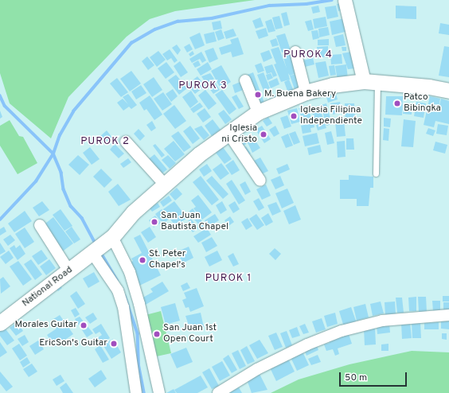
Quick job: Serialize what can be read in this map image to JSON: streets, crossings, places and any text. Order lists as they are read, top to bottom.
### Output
{
  "streets": {
    "main road": ["National Road"]
  },
  "districts": [
    "PUROK 4",
    "PUROK 3",
    "PUROK 2",
    "PUROK 1"
  ],
  "places": [
    "M. Buena Bakery",
    "Patco Bibingka",
    "Iglesia Filipina Independiente",
    "Iglesia ni Cristo",
    "San Juan Bautista Chapel",
    "St. Peter Chapel's",
    "Morales Guitar",
    "San Juan 1st Open Court",
    "EricSon's Guitar"
  ],
  "scale_bar": "50 m"
}
